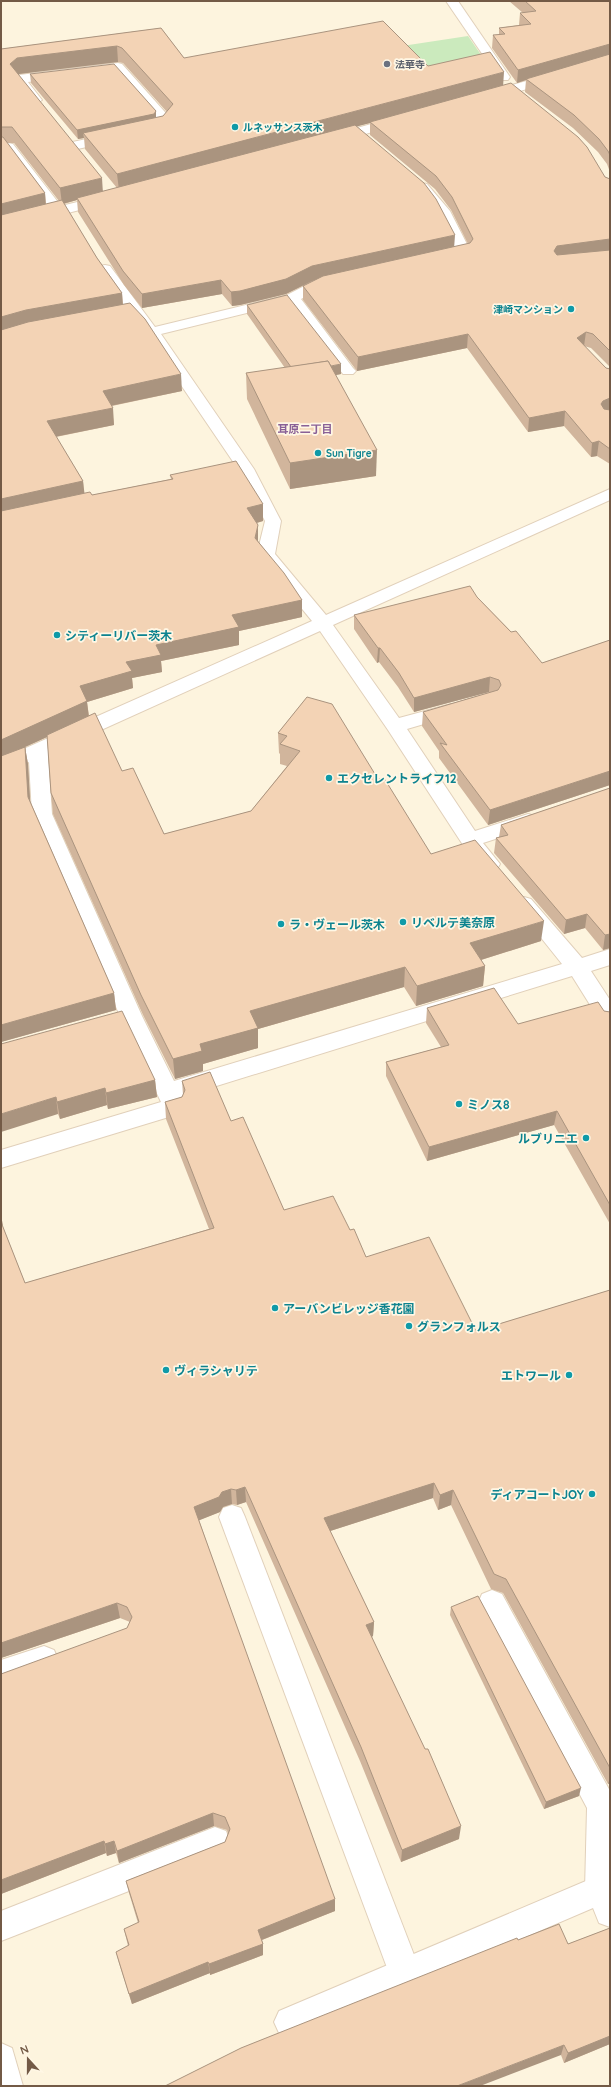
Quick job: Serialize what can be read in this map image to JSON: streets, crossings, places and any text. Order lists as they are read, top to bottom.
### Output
{
  "districts": ["耳原二丁目"],
  "places": [
    "法華寺",
    "ルネッサンス茨木",
    "津崎マンション",
    "Sun Tigre",
    "シティーリバー茨木",
    "エクセレントライフ12",
    "リベルテ美奈原",
    "ラ・ヴェール茨木",
    "ミノス8",
    "ルブリニエ",
    "アーバンビレッジ香花園",
    "グランフォルス",
    "ヴィラシャリテ",
    "エトワール",
    "ディアコートJOY"
  ],
  "north": "top"
}
